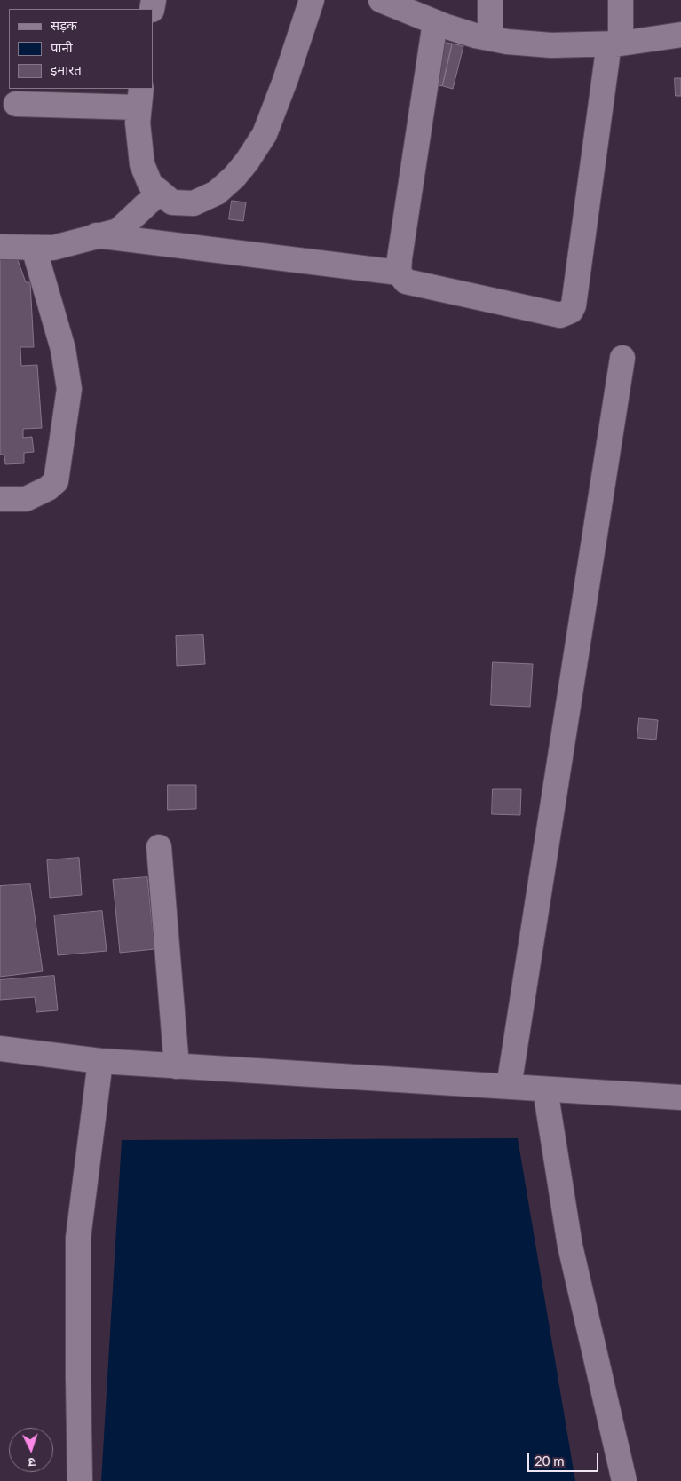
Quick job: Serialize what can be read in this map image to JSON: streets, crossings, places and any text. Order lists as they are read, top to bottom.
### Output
{
  "legend": ["सड़क", "पानी", "इमारत"],
  "scale_bar": "20 m",
  "north": "bottom"
}
